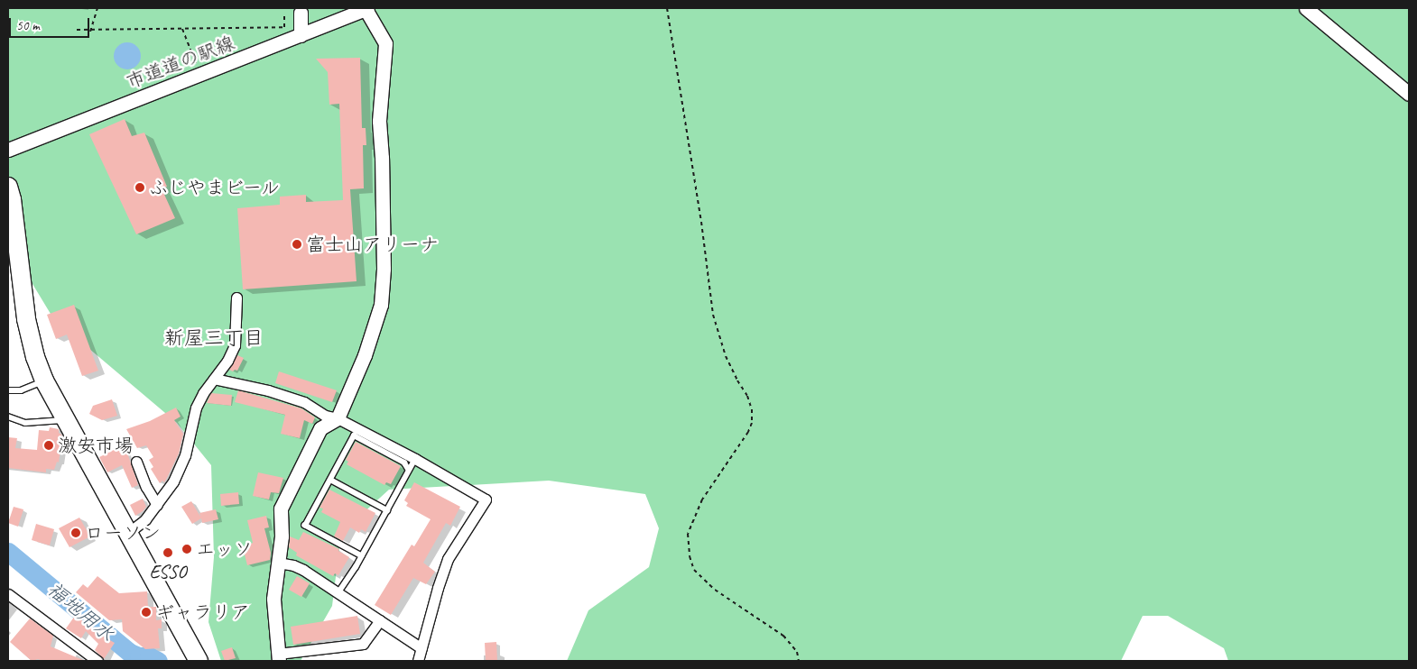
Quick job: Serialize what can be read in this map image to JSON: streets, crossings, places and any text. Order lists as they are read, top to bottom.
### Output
{
  "streets": {
    "street": ["市道道の駅線"]
  },
  "districts": ["新屋三丁目"],
  "water": ["福地用水"],
  "places": [
    "ふじやまビール",
    "富士山アリーナ",
    "激安市場",
    "ローソン",
    "エッソ",
    "ESSO",
    "ギャラリア"
  ],
  "scale_bar": "50 m"
}
